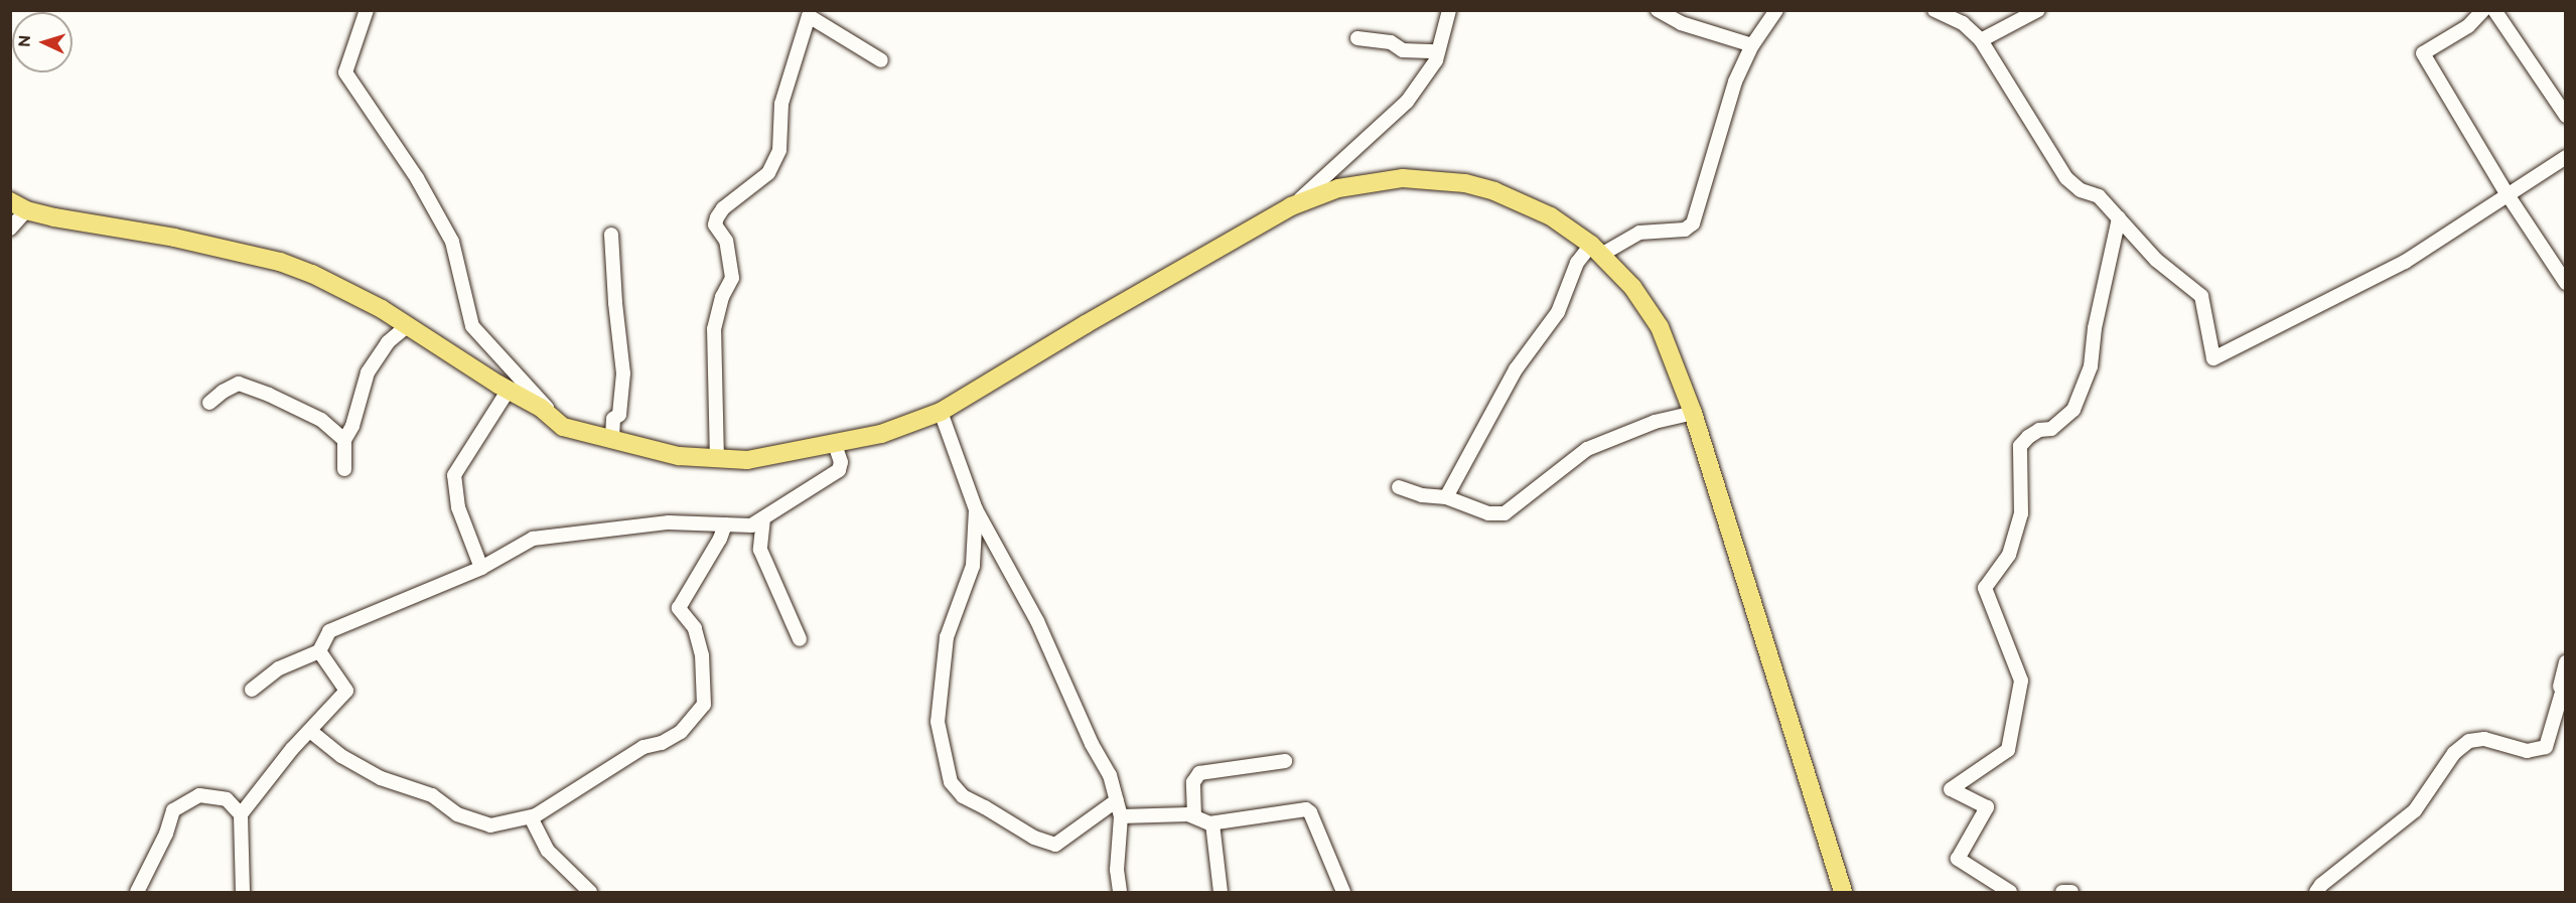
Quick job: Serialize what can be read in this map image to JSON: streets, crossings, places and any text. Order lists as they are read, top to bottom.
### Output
{
  "north": "left"
}
